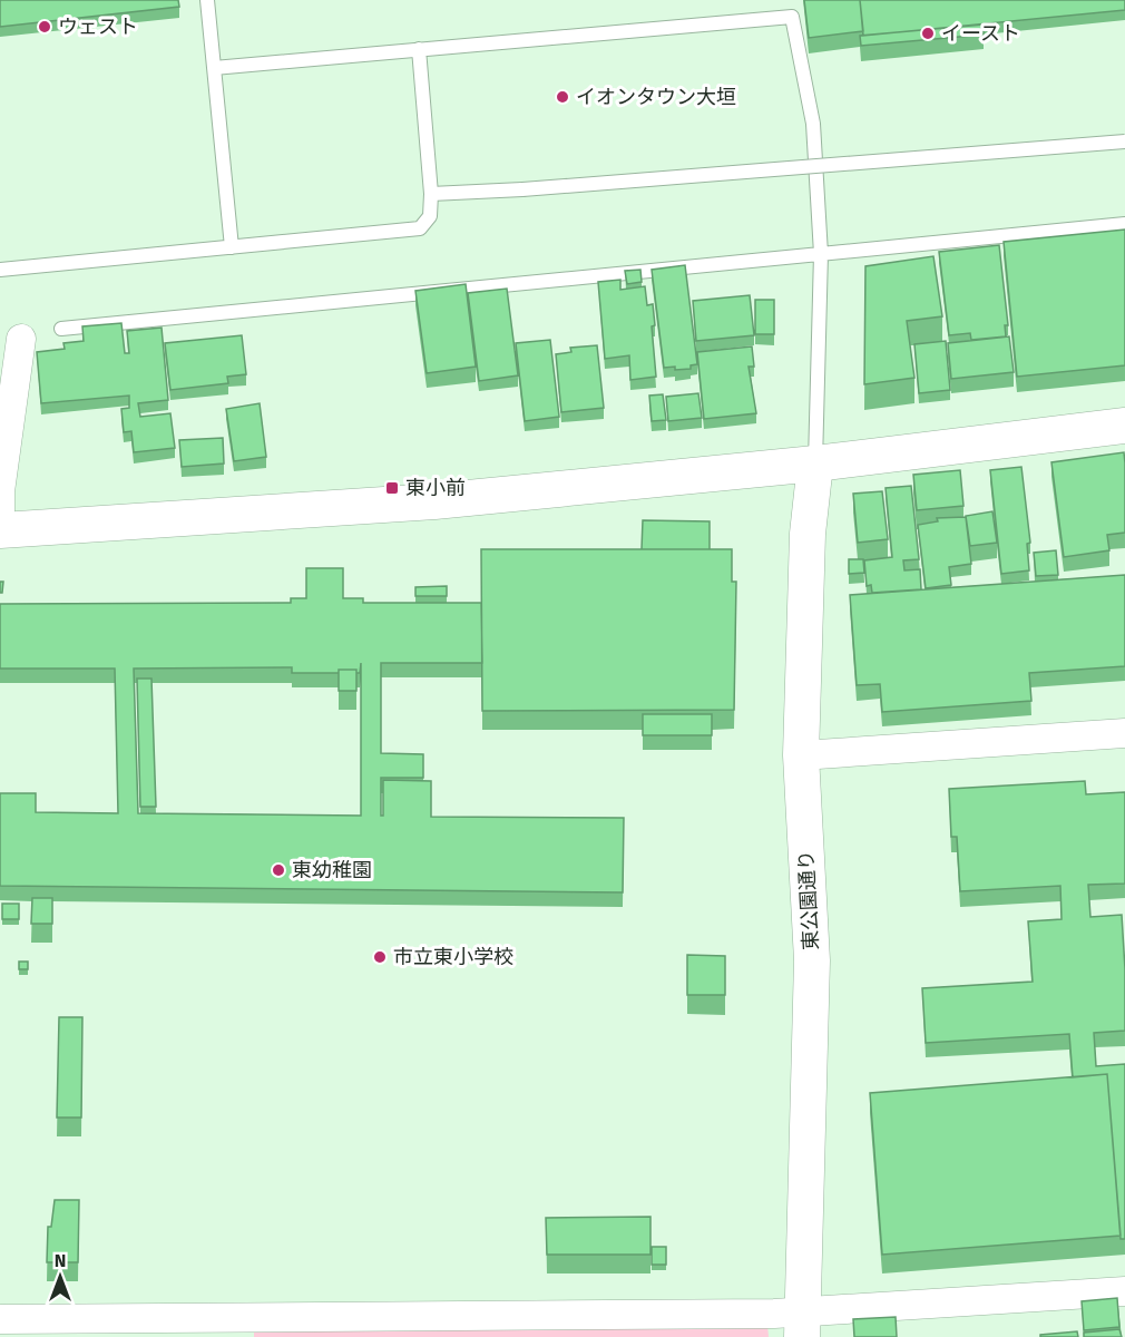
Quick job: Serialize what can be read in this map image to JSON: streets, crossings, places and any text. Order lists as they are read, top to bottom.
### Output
{
  "streets": {
    "street": ["東公園通り"]
  },
  "places": {
    "other": [
      "ウェスト",
      "イースト",
      "イオンタウン大垣",
      "東幼稚園",
      "市立東小学校"
    ],
    "transit": ["東小前"]
  },
  "north": "top"
}
